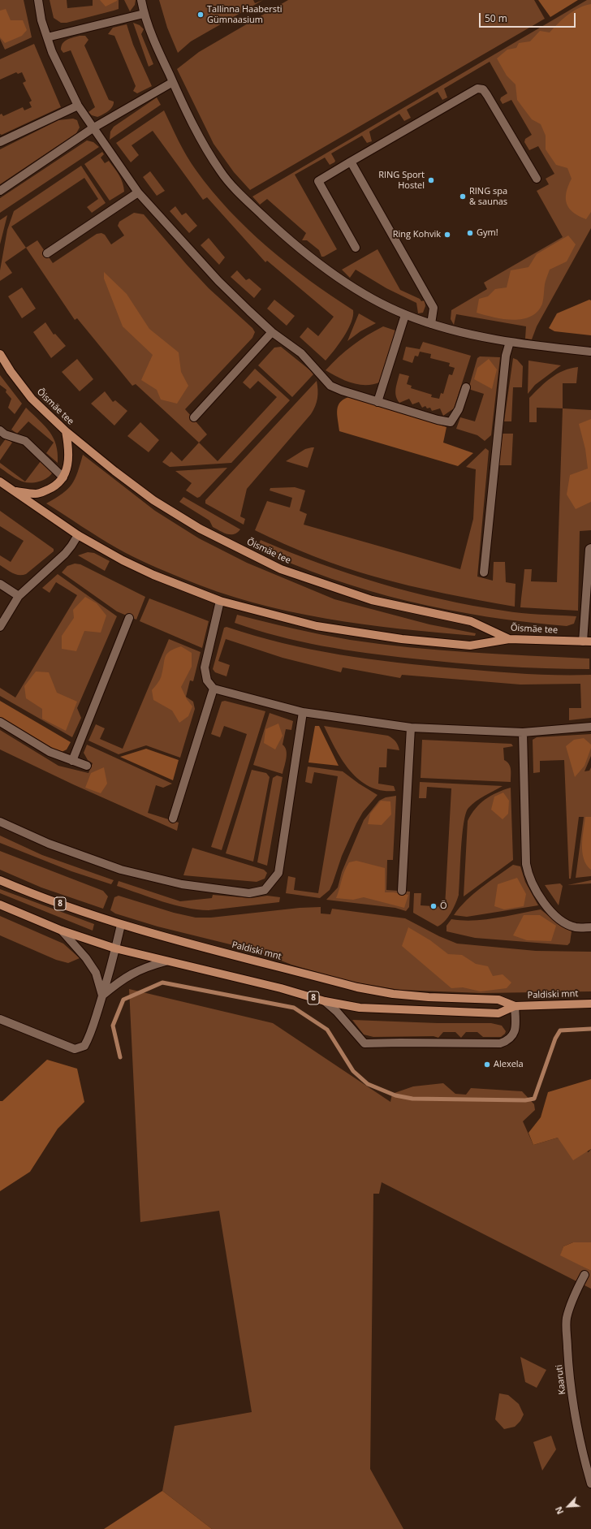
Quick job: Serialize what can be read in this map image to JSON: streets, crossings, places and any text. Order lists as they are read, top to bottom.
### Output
{
  "streets": {
    "main road": ["Õismäe tee", "8", "Paldiski mnt"],
    "street": ["Kaaruti"]
  },
  "places": [
    "Tallinna Haabersti Gümnaasium",
    "RING Sport Hostel",
    "RING spa & saunas",
    "Gym!",
    "Ring Kohvik",
    "Õ",
    "Alexela"
  ],
  "scale_bar": "50 m",
  "north": "bottom left"
}
